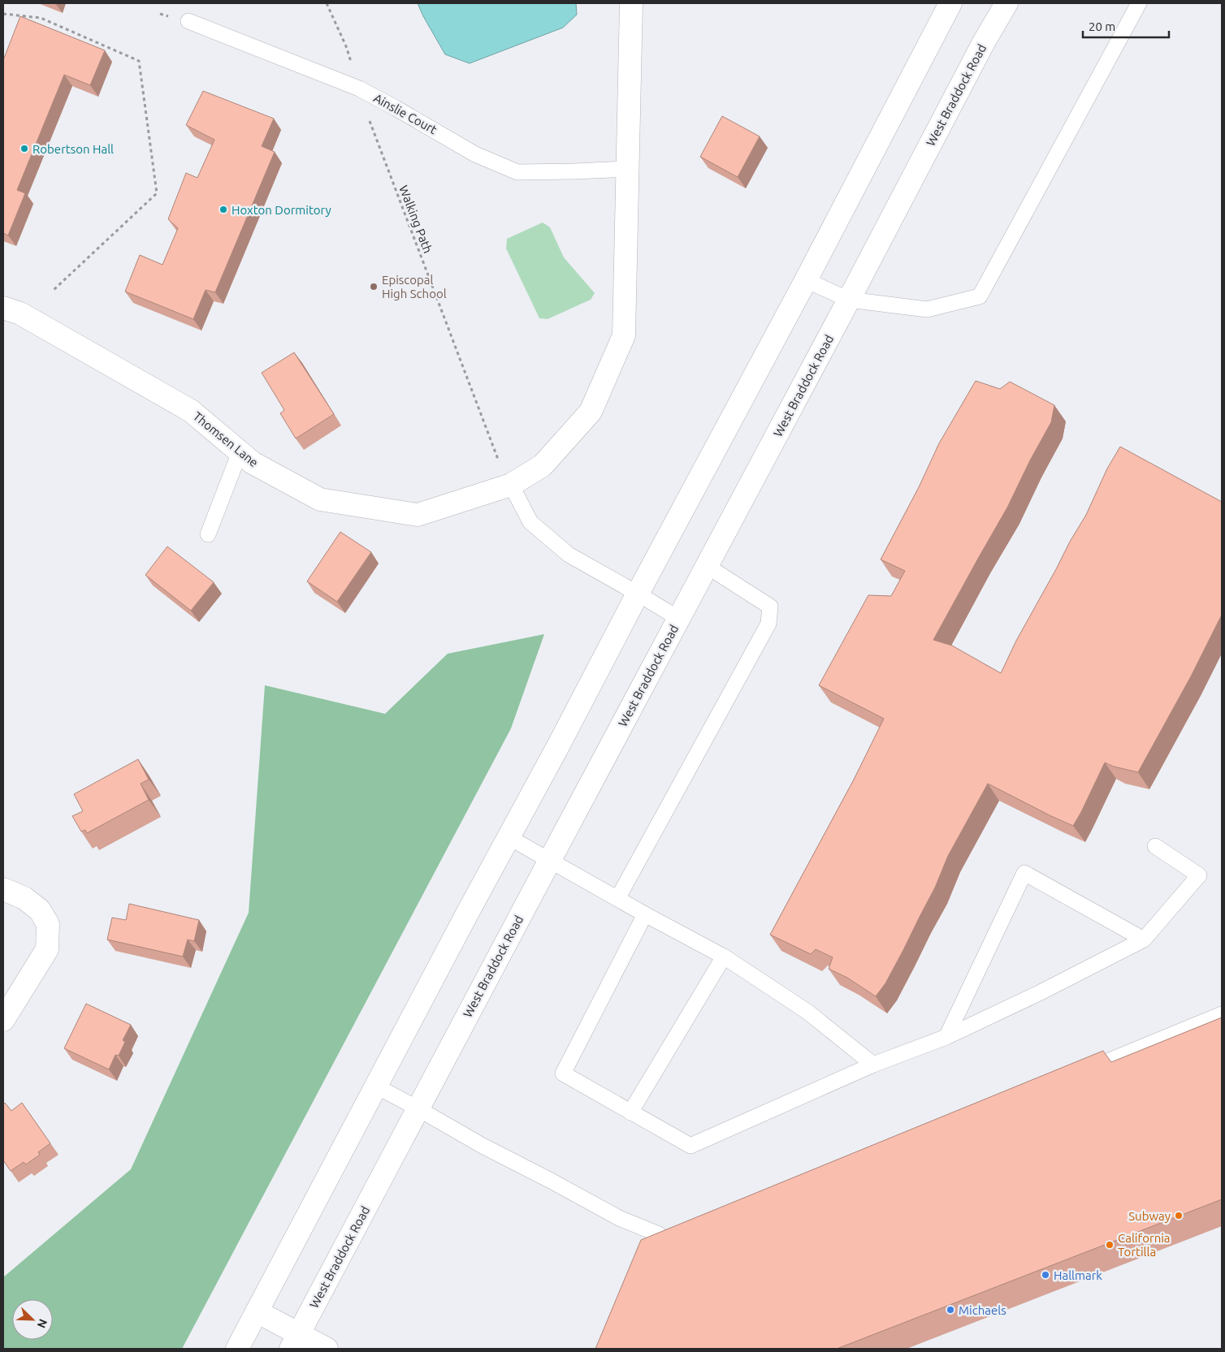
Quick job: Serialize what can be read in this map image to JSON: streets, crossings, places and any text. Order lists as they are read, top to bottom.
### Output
{
  "streets": {
    "main road": ["West Braddock Road", "Thomsen Lane"],
    "lane": ["Ainslie Court"],
    "path": ["Walking Path"]
  },
  "crossings": [
    ["Ainslie Court", "Walking Path"],
    ["Ainslie Court", "Thomsen Lane"],
    ["Walking Path", "Thomsen Lane"]
  ],
  "places": [
    "Robertson Hall",
    "Hoxton Dormitory",
    "Episcopal High School",
    "Subway",
    "California Tortilla",
    "Hallmark",
    "Michaels"
  ],
  "scale_bar": "20 m",
  "north": "bottom right"
}
